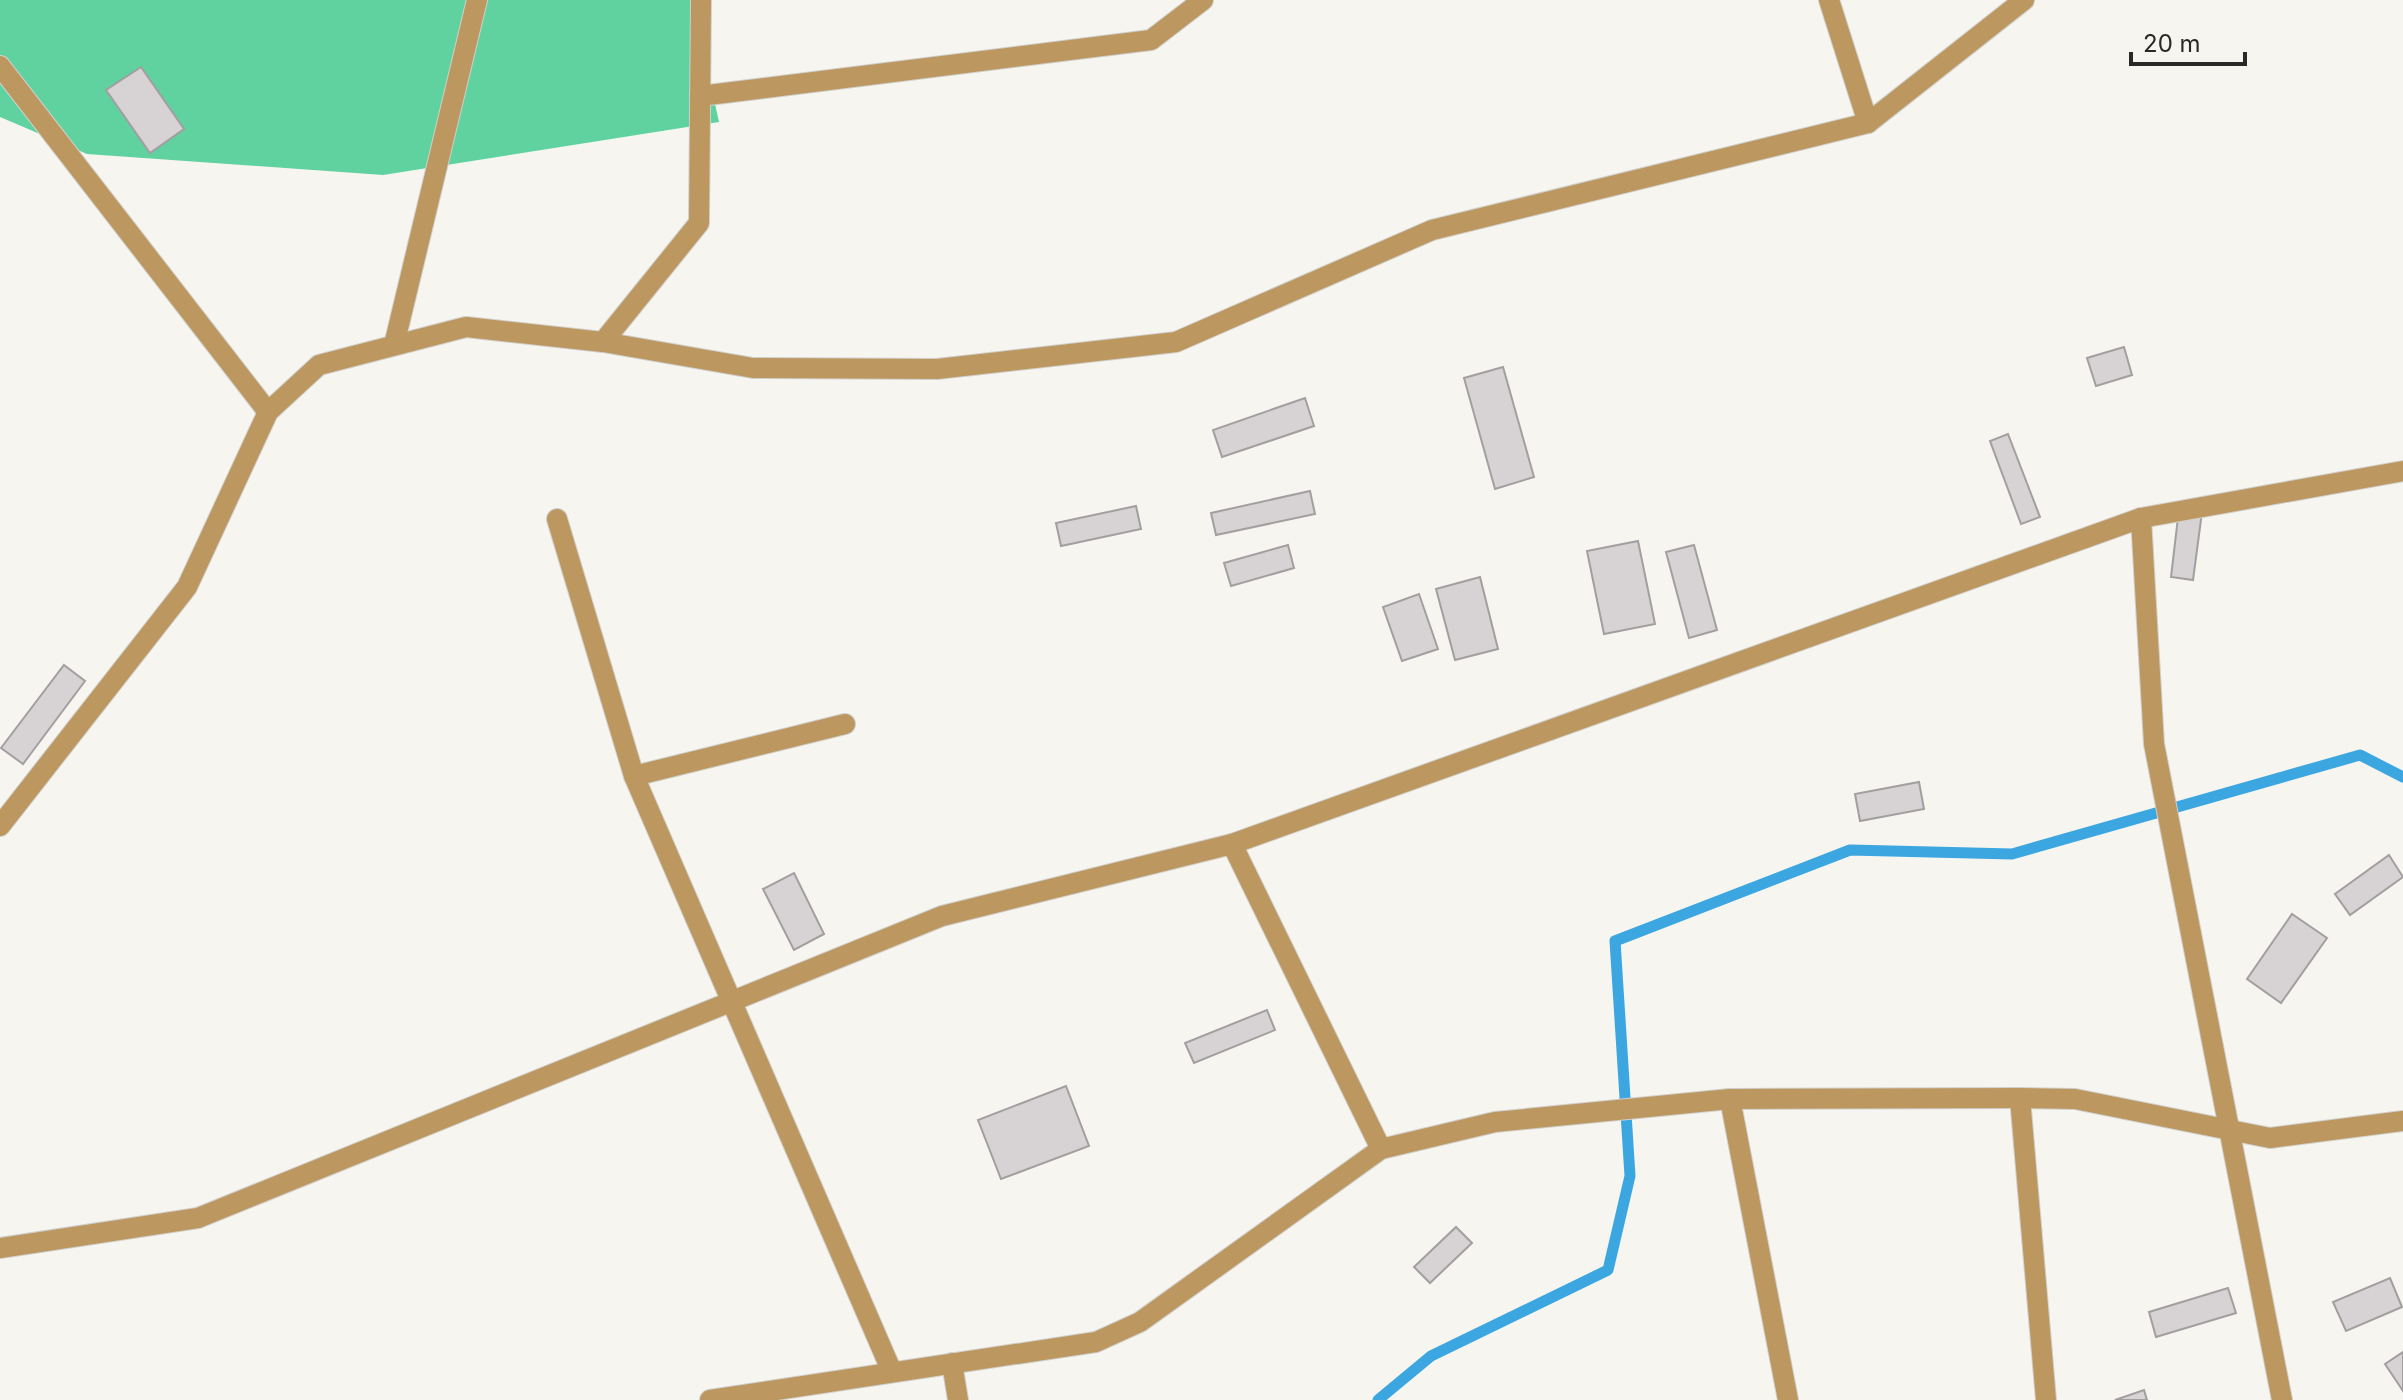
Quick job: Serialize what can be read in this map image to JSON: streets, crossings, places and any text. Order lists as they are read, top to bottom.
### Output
{
  "scale_bar": "20 m"
}
